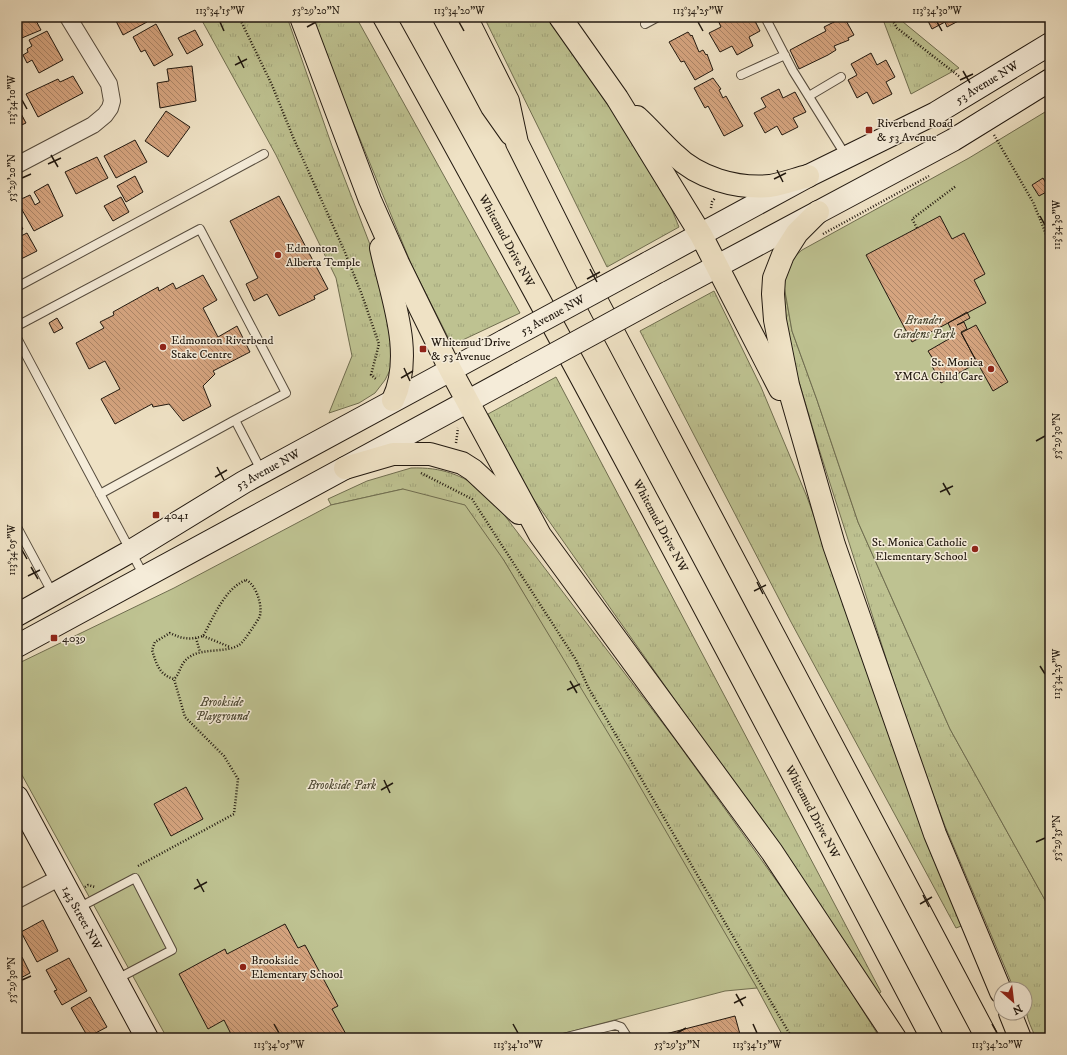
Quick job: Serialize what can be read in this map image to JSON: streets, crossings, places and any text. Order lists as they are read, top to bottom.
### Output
{
  "streets": {
    "highway": ["Whitemud Drive NW"],
    "street": ["53 Avenue NW", "143 Street NW"]
  },
  "parks": ["Brander Gardens Park", "Brookside Playground", "Brookside Park"],
  "places": {
    "transit": [
      "Riverbend Road & 53 Avenue",
      "Whitemud Drive & 53 Avenue",
      "4041",
      "4039"
    ],
    "other": [
      "Edmonton Alberta Temple",
      "Edmonton Riverbend Stake Centre",
      "St. Monica YMCA Child Care",
      "St. Monica Catholic Elementary School",
      "Brookside Elementary School"
    ]
  },
  "north": "bottom right",
  "coordinates": [
    "113°34'15\"W",
    "53°29'20\"N",
    "113°34'20\"W",
    "113°34'25\"W",
    "113°34'30\"W",
    "113°34'10\"W",
    "53°29'30\"N",
    "113°34'05\"W",
    "53°29'35\"N"
  ]
}
